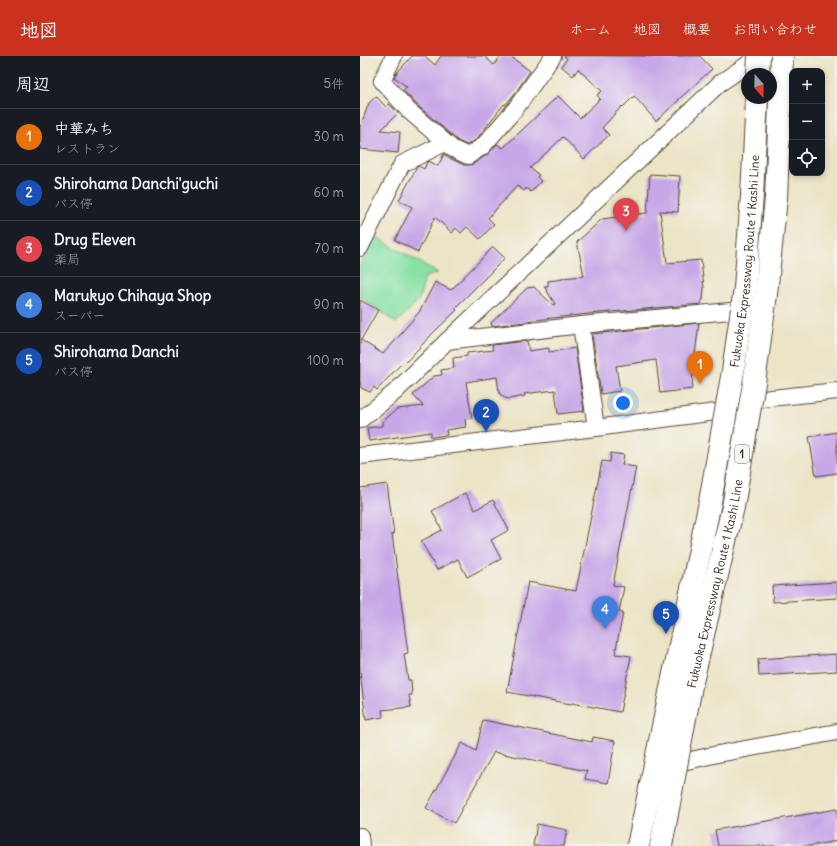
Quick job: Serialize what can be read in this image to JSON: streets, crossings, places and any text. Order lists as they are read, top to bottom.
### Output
{
  "streets": {
    "highway": ["Fukuoka Expressway Route 1 Kashi Line", "1"]
  },
  "north": "bottom",
  "page": {
    "header": "地図",
    "nav": [
      "ホーム",
      "地図",
      "概要",
      "お問い合わせ"
    ],
    "heading": ["周辺", "5件"],
    "map_buttons": ["+", "−"],
    "list": [
      {
        "mark": "1",
        "name": "中華みち",
        "note": "レストラン",
        "value": "30 m"
      },
      {
        "mark": "2",
        "name": "Shirohama Danchi'guchi",
        "note": "バス停",
        "value": "60 m"
      },
      {
        "mark": "3",
        "name": "Drug Eleven",
        "note": "薬局",
        "value": "70 m"
      },
      {
        "mark": "4",
        "name": "Marukyo Chihaya Shop",
        "note": "スーパー",
        "value": "90 m"
      },
      {
        "mark": "5",
        "name": "Shirohama Danchi",
        "note": "バス停",
        "value": "100 m"
      }
    ],
    "pins": [
      "3",
      "1",
      "2",
      "4",
      "5"
    ]
  }
}
